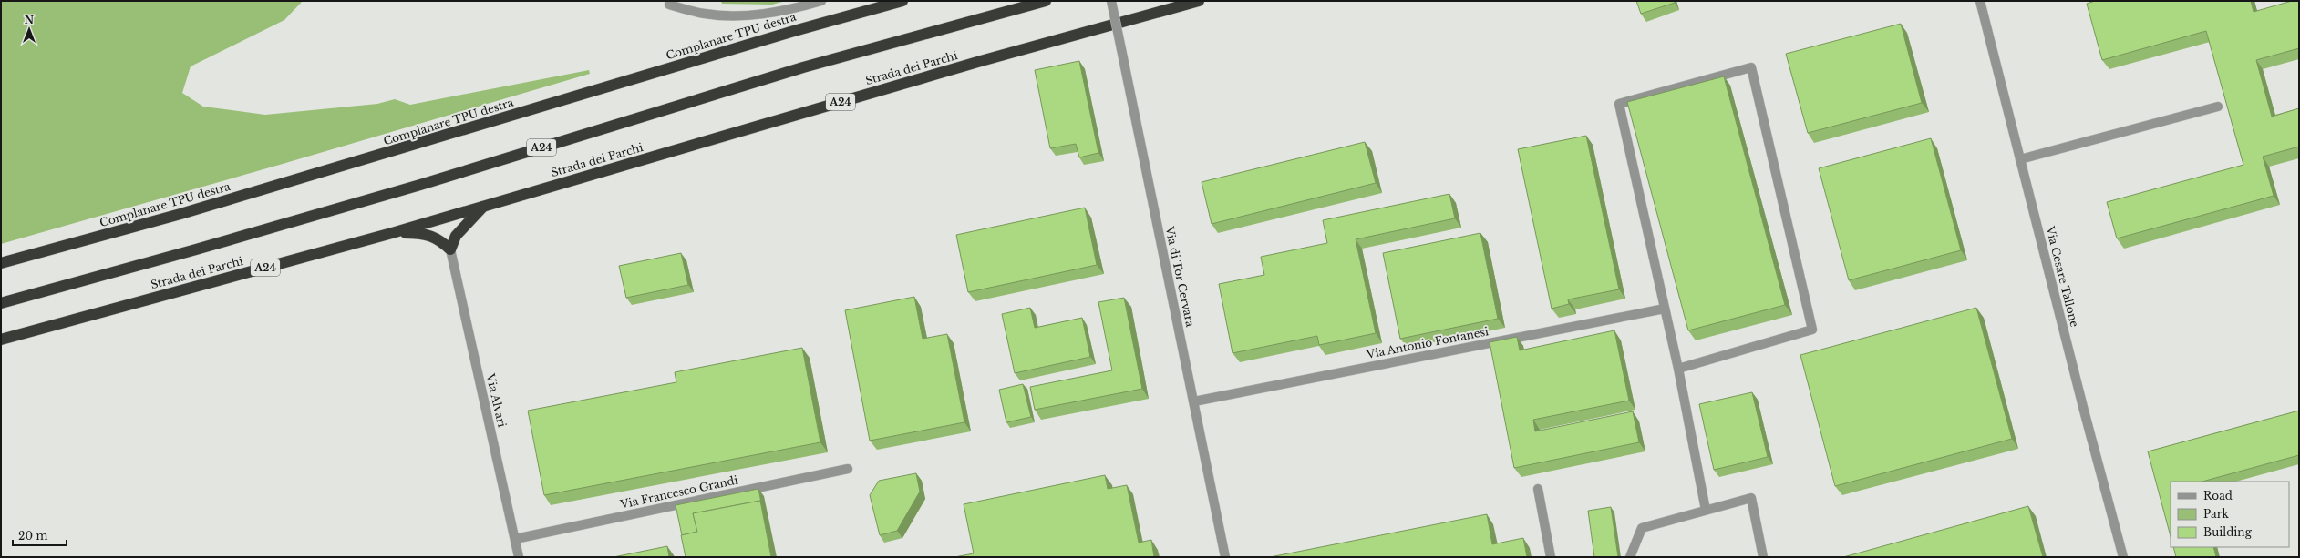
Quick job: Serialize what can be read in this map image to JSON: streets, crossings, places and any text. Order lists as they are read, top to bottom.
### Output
{
  "streets": {
    "highway": ["Complanare TPU destra", "Strada dei Parchi", "A24"],
    "street": [
      "Via di Tor Cervara",
      "Via Cesare Tallone",
      "Via Antonio Fontanesi",
      "Via Alvari",
      "Via Francesco Grandi"
    ]
  },
  "crossings": [
    ["Via di Tor Cervara", "Via Antonio Fontanesi"],
    ["Via Alvari", "Via Francesco Grandi"]
  ],
  "legend": ["Road", "Park", "Building"],
  "scale_bar": "20 m",
  "north": "top"
}
